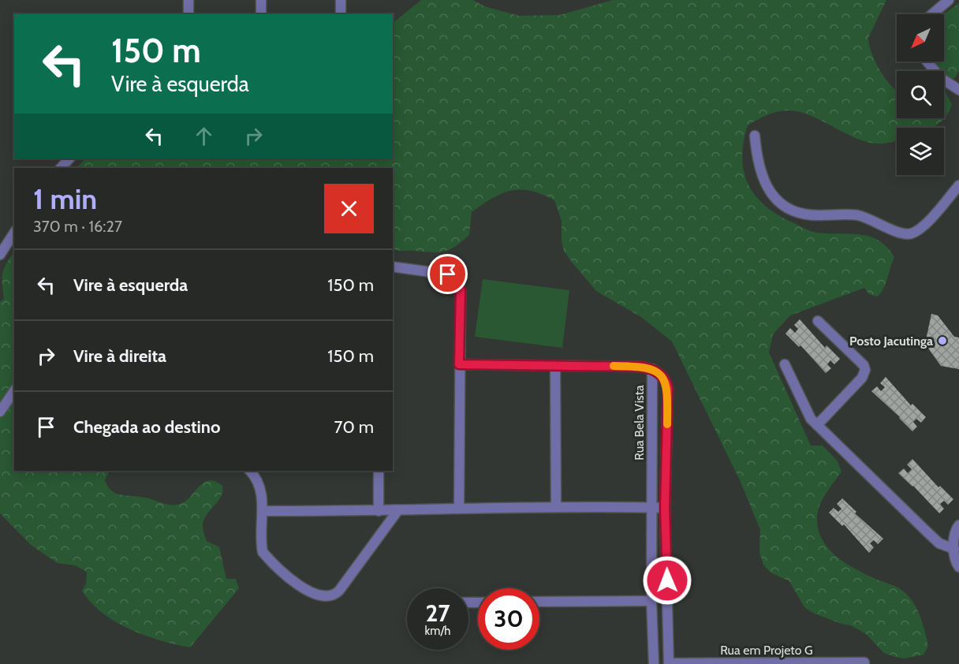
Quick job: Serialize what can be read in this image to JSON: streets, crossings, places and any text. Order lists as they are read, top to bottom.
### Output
{
  "streets": {
    "street": ["Rua Bela Vista", "Rua em Projeto G"]
  },
  "crossings": [
    ["Rua Bela Vista", "Rua em Projeto G"]
  ],
  "places": ["Posto Jacutinga"],
  "north": "bottom left",
  "page": {
    "turn": ["150 m", "Vire à esquerda"],
    "heading": ["1 min", "370 m · 16:27"],
    "list": [
      {
        "name": "Vire à esquerda",
        "value": "150 m"
      },
      {
        "name": "Vire à direita",
        "value": "150 m"
      },
      {
        "name": "Chegada ao destino",
        "value": "70 m"
      }
    ],
    "speed": "27 km/h",
    "limit": "30"
  }
}
